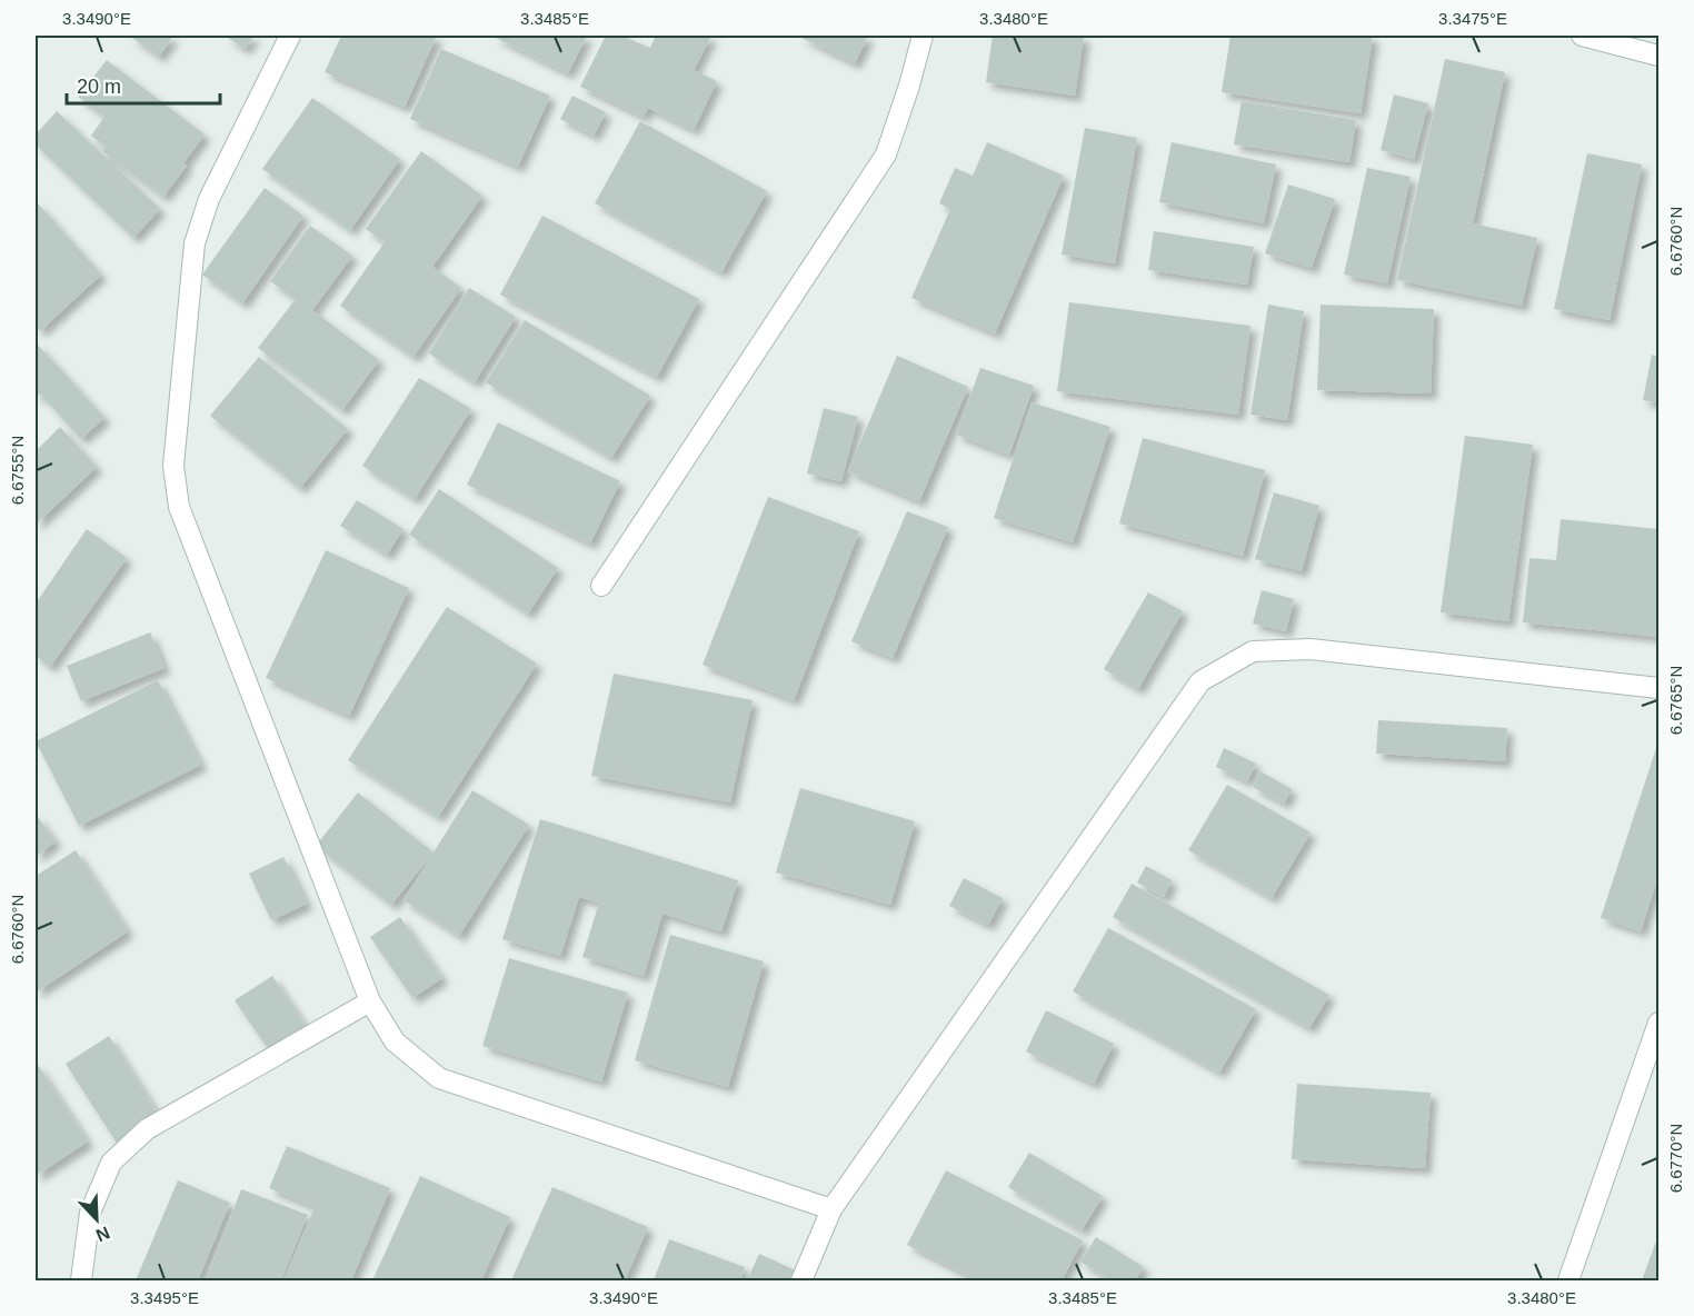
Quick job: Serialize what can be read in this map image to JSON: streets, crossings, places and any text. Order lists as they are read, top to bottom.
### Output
{
  "scale_bar": "20 m",
  "north": "bottom right",
  "coordinates": [
    "3.3490°E",
    "3.3485°E",
    "3.3480°E",
    "3.3475°E",
    "6.6760°N",
    "6.6755°N",
    "6.6765°N",
    "6.6770°N",
    "3.3495°E"
  ]
}
